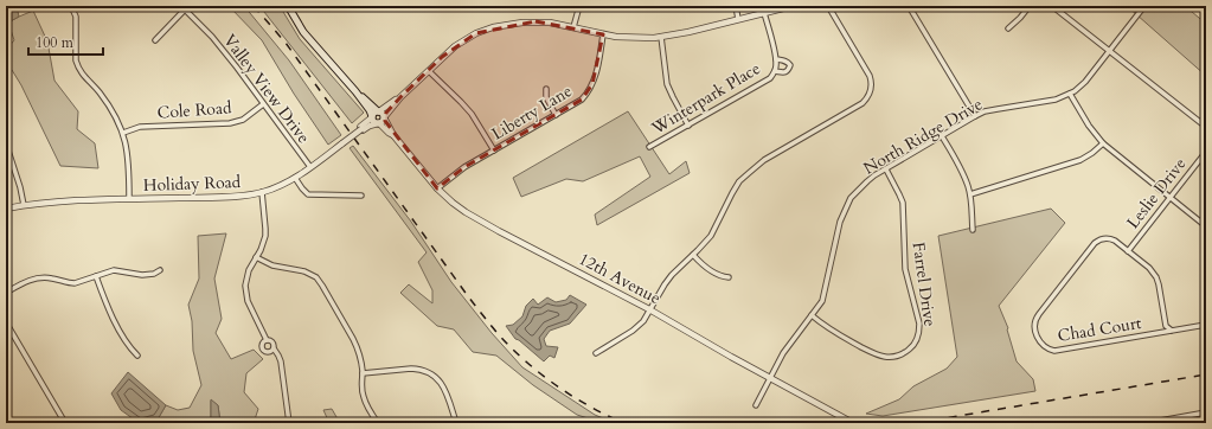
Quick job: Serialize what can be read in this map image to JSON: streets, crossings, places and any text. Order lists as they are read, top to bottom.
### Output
{
  "streets": {
    "street": [
      "Valley View Drive",
      "Winterpark Place",
      "Cole Road",
      "Liberty Lane",
      "North Ridge Drive",
      "Holiday Road",
      "Leslie Drive",
      "12th Avenue",
      "Farrel Drive",
      "Chad Court"
    ]
  },
  "crossings": [
    ["Valley View Drive", "Cole Road"],
    ["Valley View Drive", "Holiday Road"],
    ["Liberty Lane", "12th Avenue"],
    ["North Ridge Drive", "12th Avenue"],
    ["North Ridge Drive", "Farrel Drive"],
    ["Holiday Road", "12th Avenue"],
    ["Leslie Drive", "Chad Court"]
  ],
  "scale_bar": "100 m"
}
